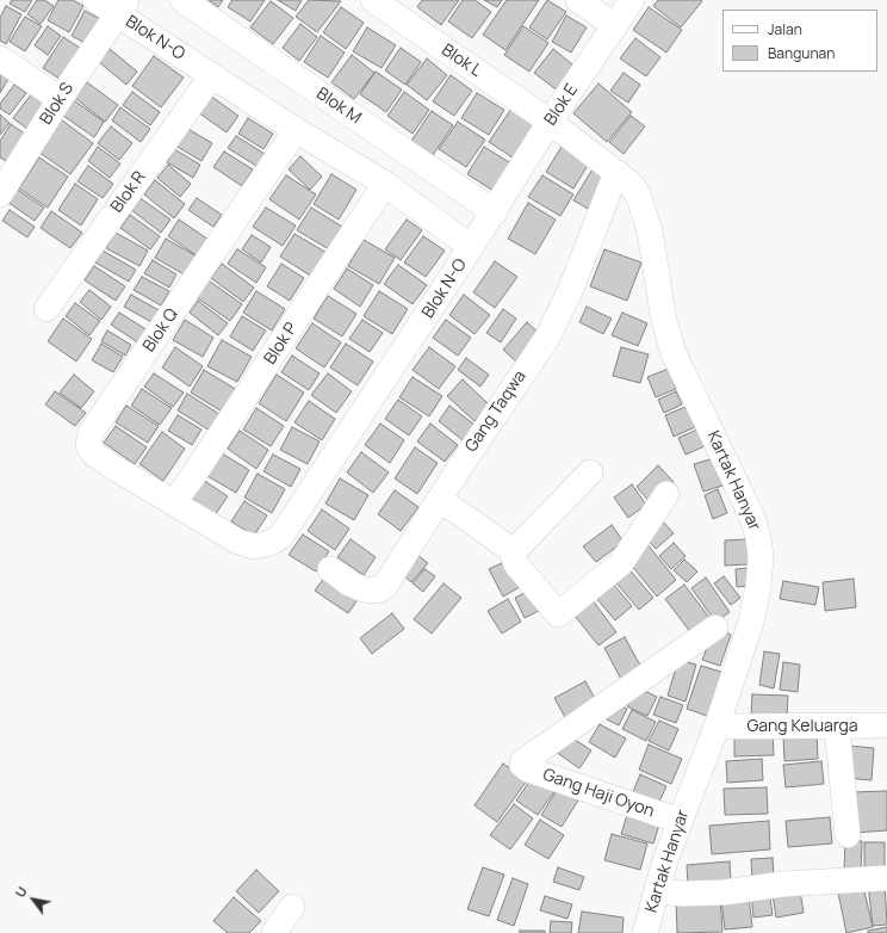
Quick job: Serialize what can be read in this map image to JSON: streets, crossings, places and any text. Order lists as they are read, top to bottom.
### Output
{
  "streets": {
    "street": [
      "Blok N-O",
      "Blok L",
      "Blok S",
      "Blok E",
      "Blok M",
      "Blok R",
      "Blok Q",
      "Blok P",
      "Gang Taqwa",
      "Kartak Hanyar",
      "Gang Keluarga",
      "Gang Haji Oyon"
    ]
  },
  "crossings": [
    ["Blok N-O", "Blok S"],
    ["Blok N-O", "Blok E"],
    ["Blok N-O", "Blok M"],
    ["Blok N-O", "Blok R"],
    ["Blok N-O", "Blok Q"],
    ["Blok N-O", "Blok P"],
    ["Blok L", "Blok E"],
    ["Blok L", "Kartak Hanyar"],
    ["Blok E", "Blok M"],
    ["Blok E", "Kartak Hanyar"],
    ["Blok Q", "Blok P"],
    ["Gang Taqwa", "Kartak Hanyar"],
    ["Kartak Hanyar", "Gang Keluarga"],
    ["Kartak Hanyar", "Gang Haji Oyon"]
  ],
  "legend": ["Jalan", "Bangunan"],
  "north": "top left"
}
